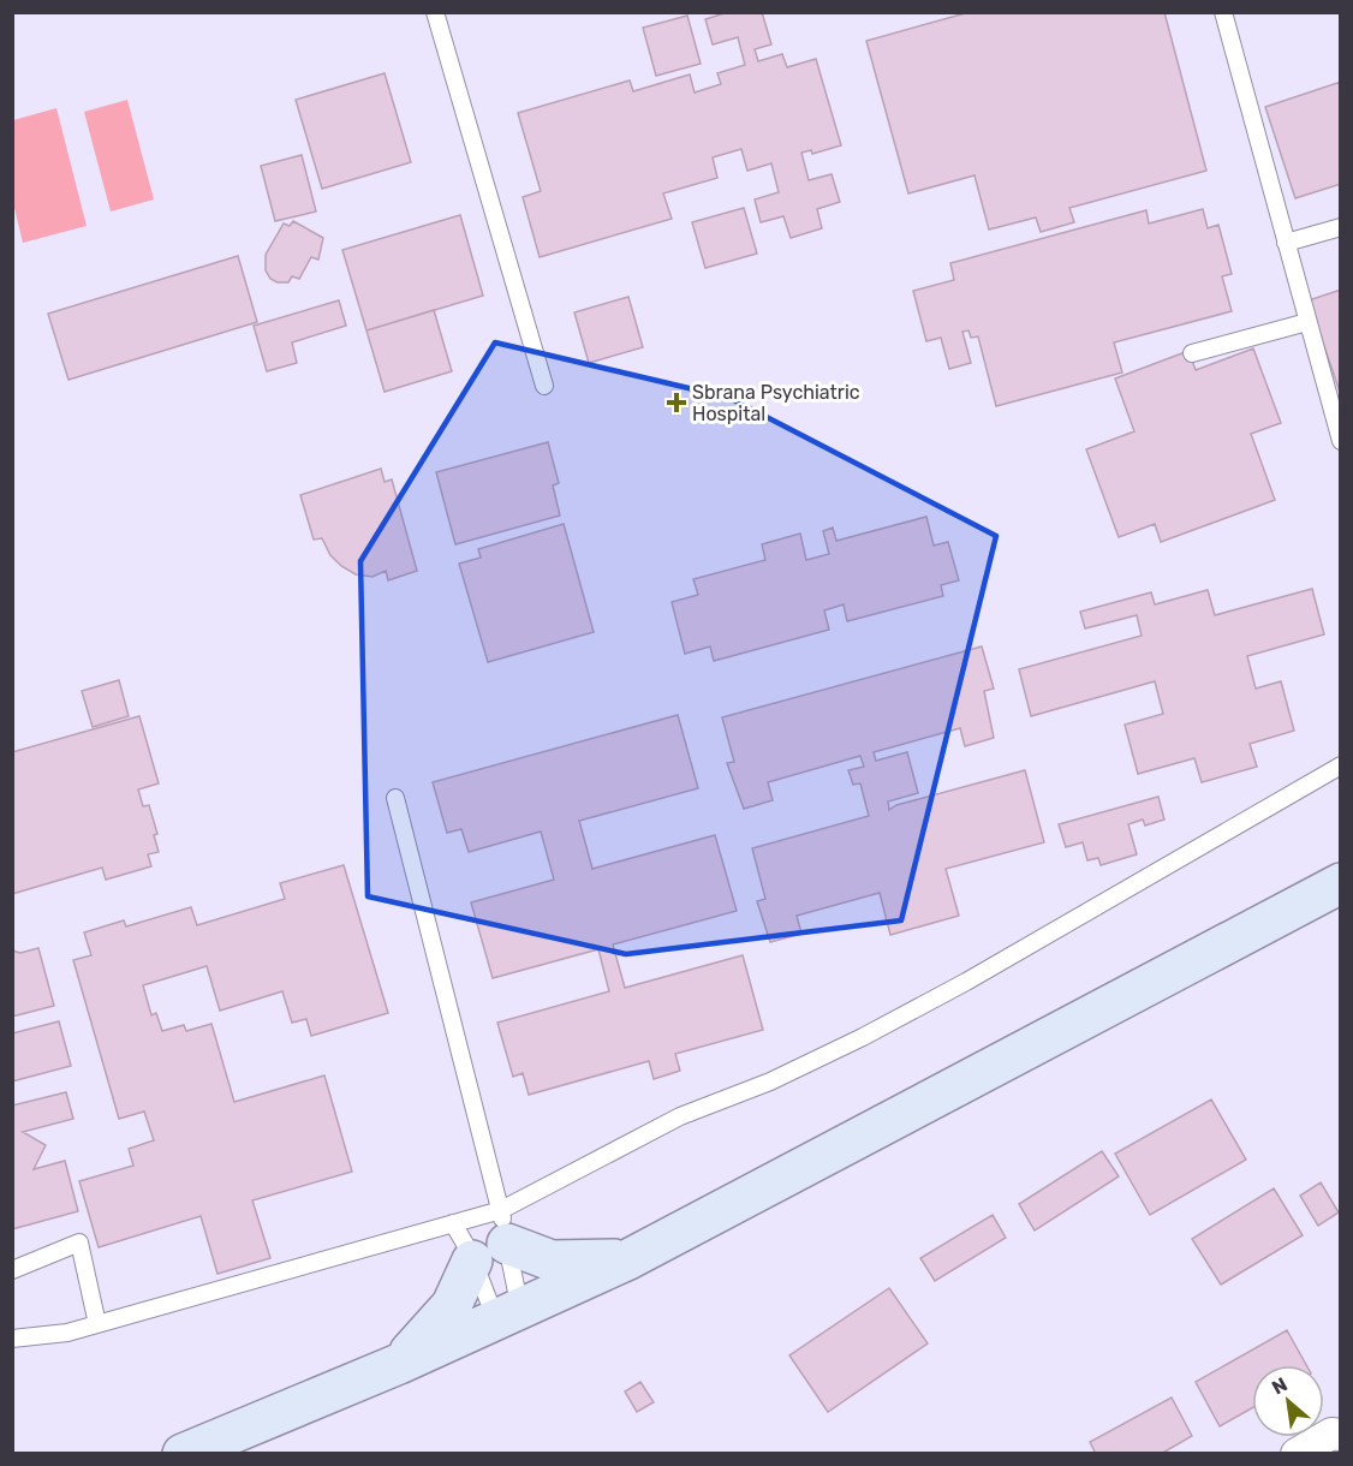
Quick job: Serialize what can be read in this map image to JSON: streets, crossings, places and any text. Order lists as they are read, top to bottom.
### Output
{
  "places": {
    "health": ["Sbrana Psychiatric Hospital"]
  },
  "north": "top left"
}
